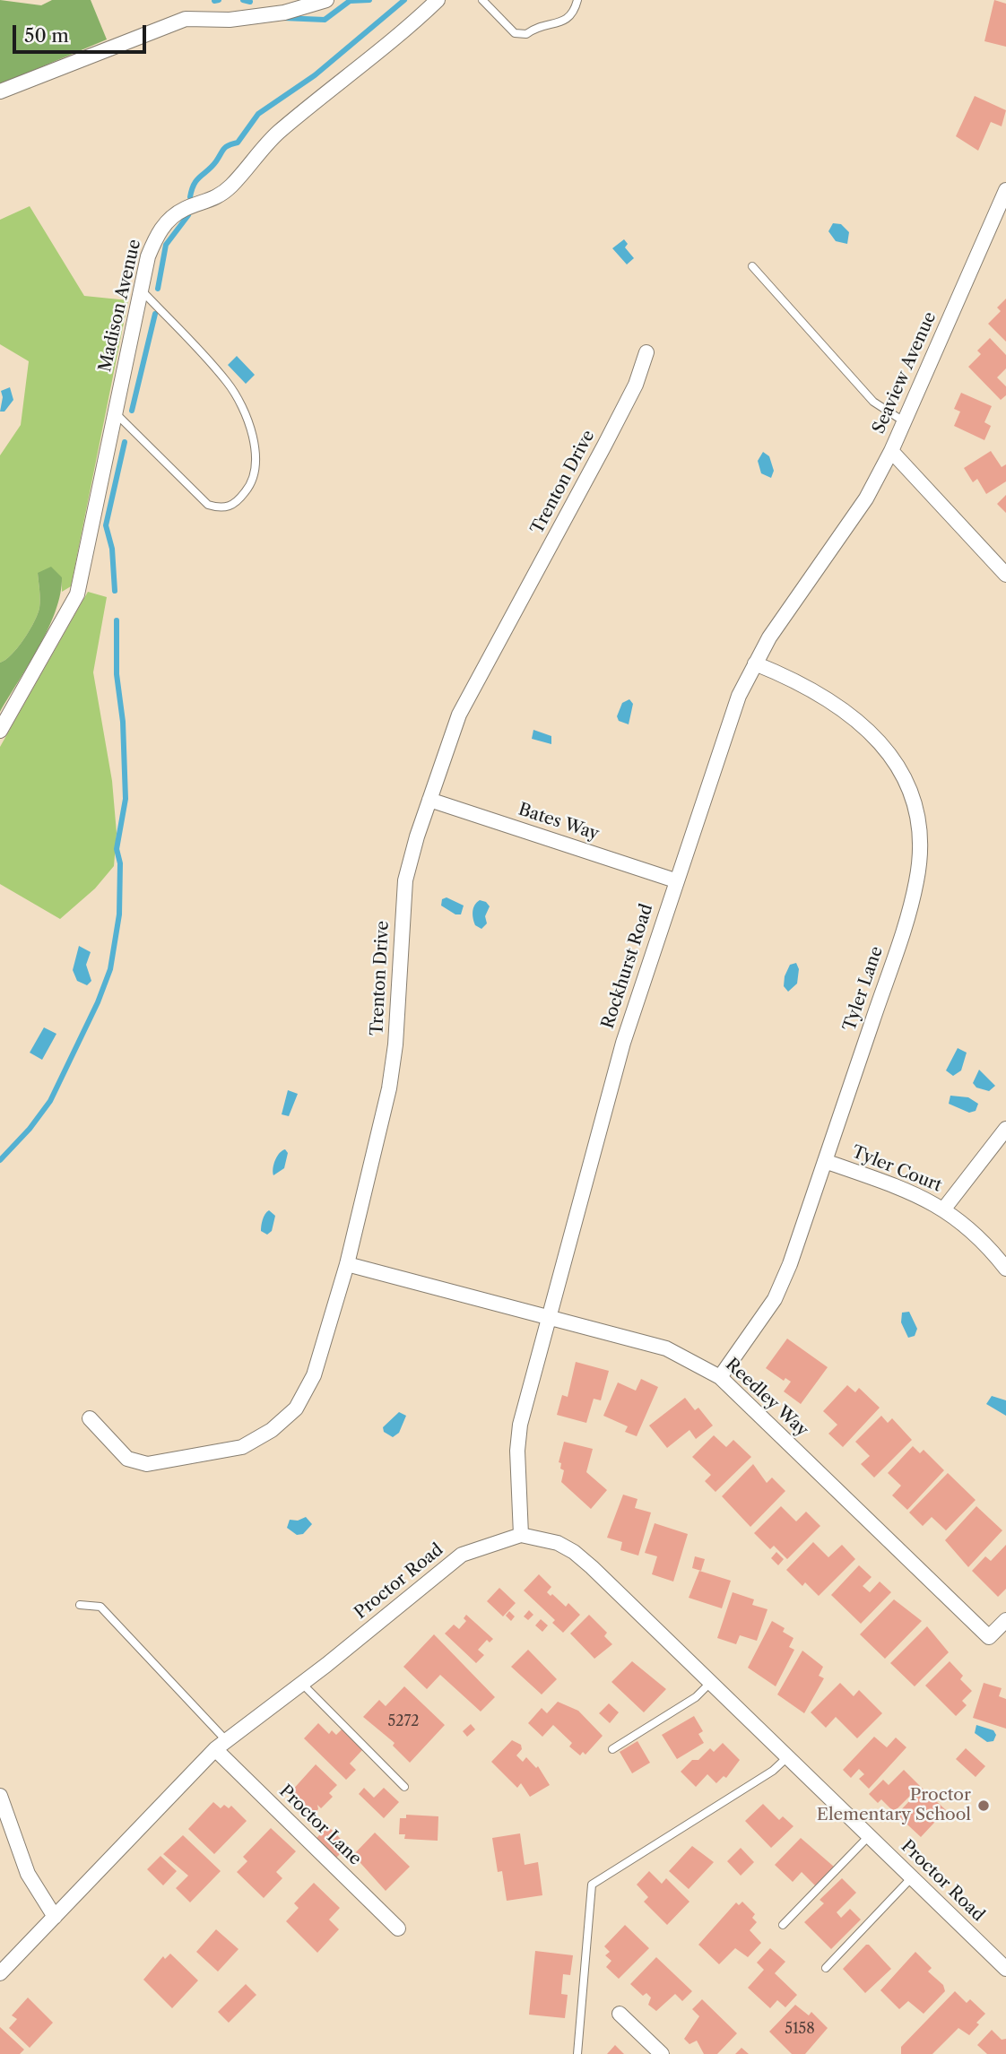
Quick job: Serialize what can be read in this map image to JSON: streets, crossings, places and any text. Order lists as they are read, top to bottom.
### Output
{
  "streets": {
    "street": [
      "Madison Avenue",
      "Seaview Avenue",
      "Trenton Drive",
      "Bates Way",
      "Rockhurst Road",
      "Tyler Lane",
      "Tyler Court",
      "Reedley Way",
      "Proctor Road",
      "Proctor Lane"
    ]
  },
  "crossings": [
    ["Seaview Avenue", "Rockhurst Road"],
    ["Trenton Drive", "Bates Way"],
    ["Trenton Drive", "Reedley Way"],
    ["Bates Way", "Rockhurst Road"],
    ["Rockhurst Road", "Tyler Lane"],
    ["Rockhurst Road", "Reedley Way"],
    ["Rockhurst Road", "Proctor Road"],
    ["Tyler Lane", "Tyler Court"],
    ["Tyler Lane", "Reedley Way"],
    ["Proctor Road", "Proctor Lane"]
  ],
  "places": ["Proctor Elementary School"],
  "house_numbers": ["5272", "5158"],
  "scale_bar": "50 m"
}
